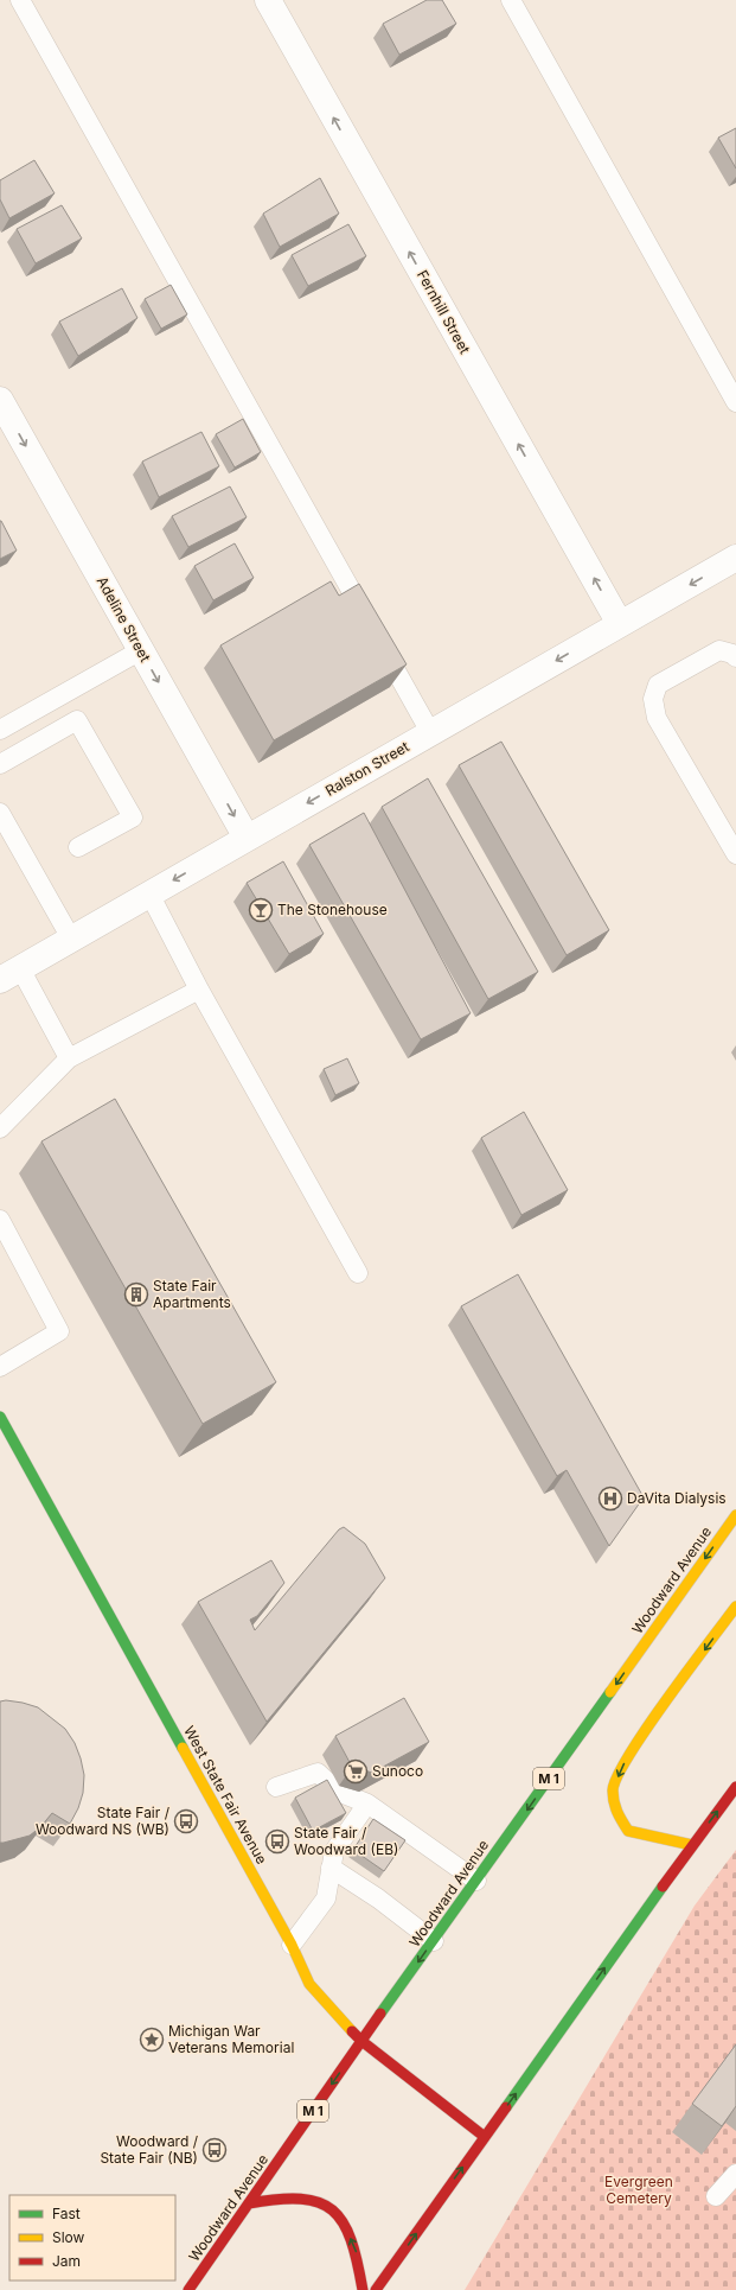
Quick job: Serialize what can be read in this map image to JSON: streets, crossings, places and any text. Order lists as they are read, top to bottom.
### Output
{
  "streets": {
    "main road": ["Woodward Avenue", "M 1", "West State Fair Avenue"],
    "street": ["Fernhill Street", "Adeline Street", "Ralston Street"]
  },
  "crossings": [
    ["Fernhill Street", "Ralston Street"],
    ["Adeline Street", "Ralston Street"],
    ["Woodward Avenue", "West State Fair Avenue"]
  ],
  "one_way": [
    "Fernhill Street",
    "Adeline Street",
    "Ralston Street",
    "Woodward Avenue"
  ],
  "parks": ["Evergreen Cemetery"],
  "places": {
    "bar": ["The Stonehouse"],
    "building": ["State Fair Apartments"],
    "hospital": ["DaVita Dialysis"],
    "supermarket": ["Sunoco"],
    "bus stop": ["State Fair / Woodward NS (WB)", "State Fair / Woodward (EB)", "Woodward / State Fair (NB)"],
    "place": ["Michigan War Veterans Memorial"]
  },
  "legend": ["Fast", "Slow", "Jam"]
}
